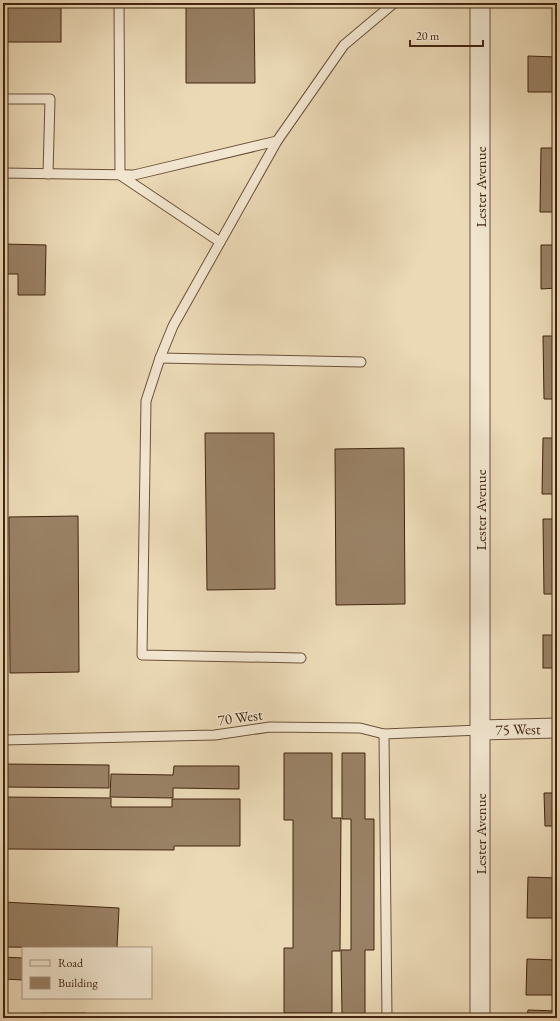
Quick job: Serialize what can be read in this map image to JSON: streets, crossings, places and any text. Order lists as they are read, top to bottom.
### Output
{
  "streets": {
    "street": ["Lester Avenue", "75 West"],
    "lane": ["70 West"]
  },
  "crossings": [
    ["Lester Avenue", "70 West"],
    ["Lester Avenue", "75 West"],
    ["70 West", "75 West"]
  ],
  "legend": ["Road", "Building"],
  "scale_bar": "20 m"
}
